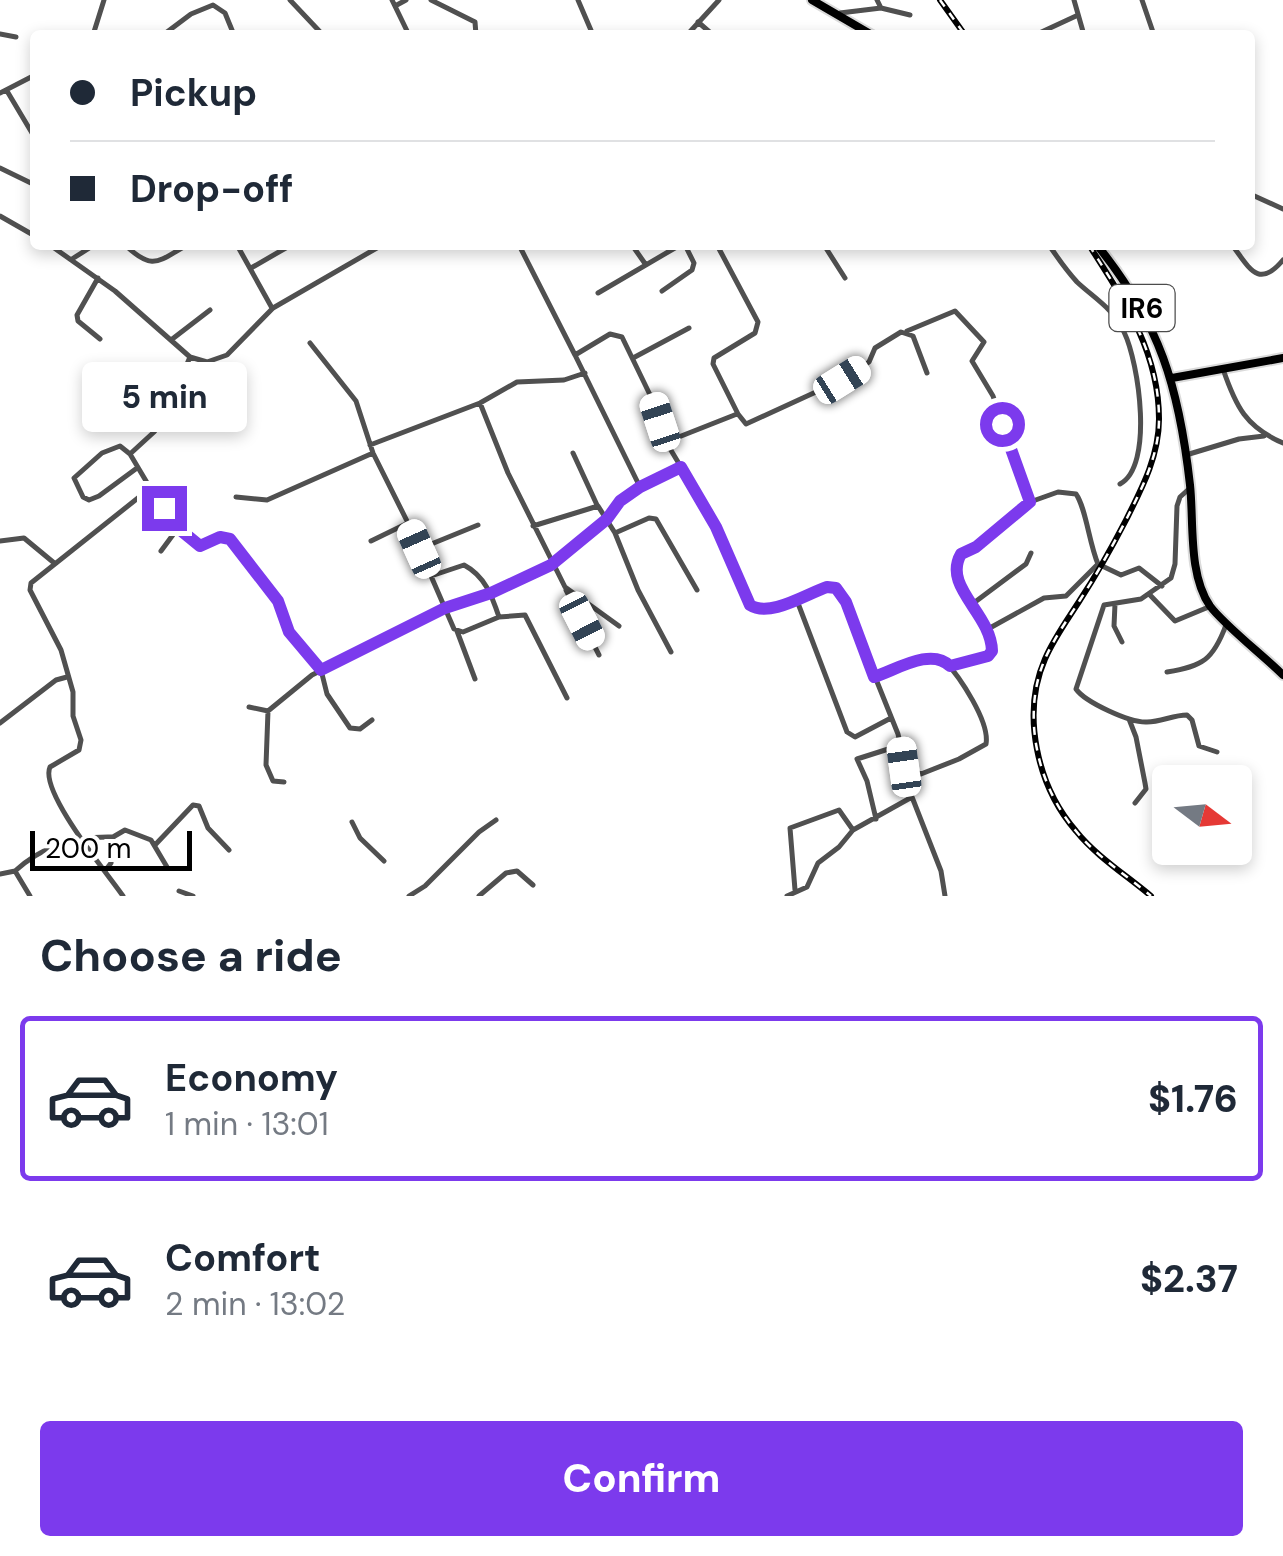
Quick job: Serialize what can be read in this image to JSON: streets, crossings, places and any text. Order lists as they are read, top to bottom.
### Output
{
  "streets": {
    "main road": ["IR6"]
  },
  "scale_bar": "200 m",
  "north": "right",
  "page": {
    "banner": ["Pickup", "Drop-off"],
    "bubble": "5 min",
    "scale": "200 m",
    "heading": "Choose a ride",
    "list": [
      {
        "name": "Economy",
        "note": "1 min · 13:01",
        "value": "$1.76"
      },
      {
        "name": "Comfort",
        "note": "2 min · 13:02",
        "value": "$2.37"
      }
    ],
    "buttons": "Confirm"
  }
}
